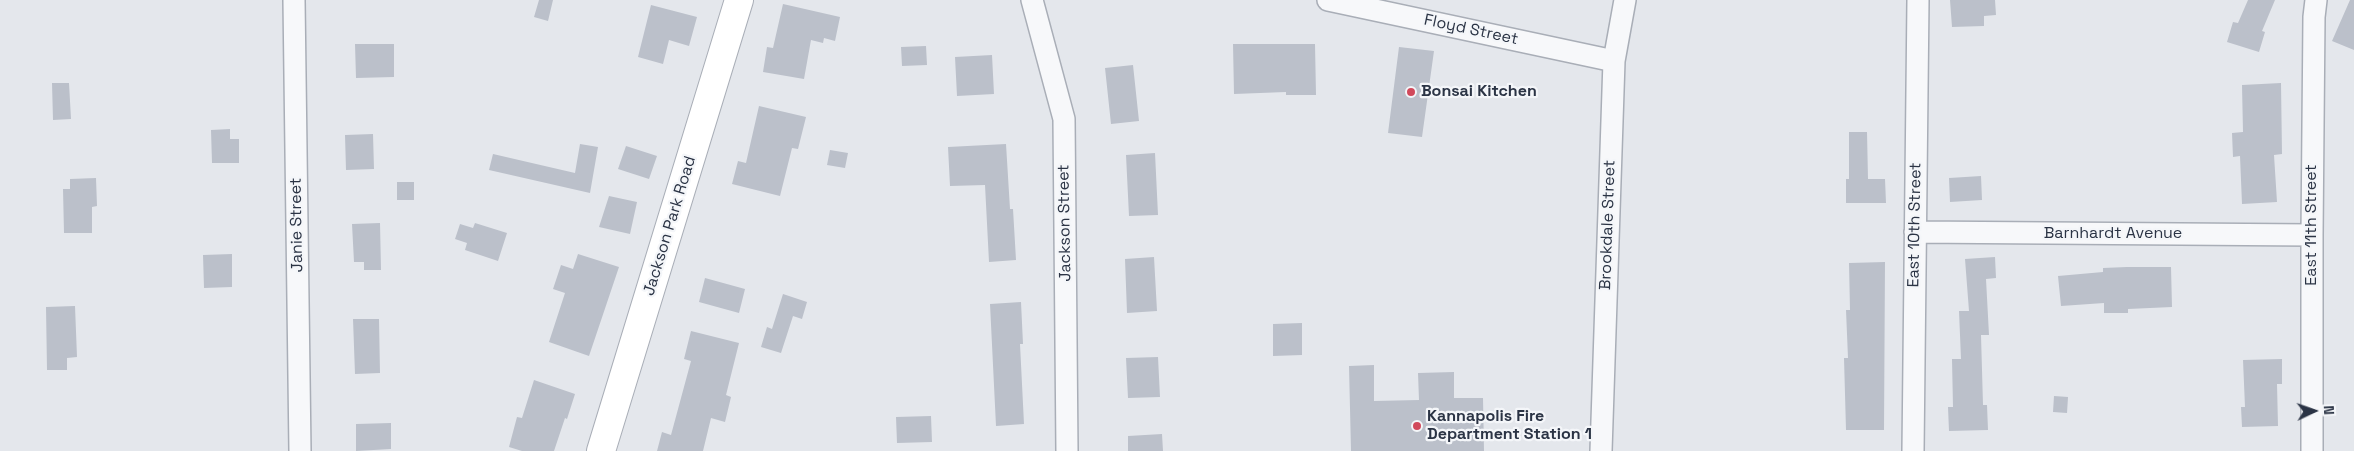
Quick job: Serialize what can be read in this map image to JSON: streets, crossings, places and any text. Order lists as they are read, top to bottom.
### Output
{
  "streets": {
    "main road": ["Jackson Park Road"],
    "street": [
      "Floyd Street",
      "Jackson Street",
      "Janie Street",
      "Brookdale Street",
      "East 10th Street",
      "East 11th Street",
      "Barnhardt Avenue"
    ]
  },
  "crossings": [
    ["Floyd Street", "Brookdale Street"],
    ["East 10th Street", "Barnhardt Avenue"],
    ["East 11th Street", "Barnhardt Avenue"]
  ],
  "places": ["Bonsai Kitchen", "Kannapolis Fire Department Station 1"],
  "north": "right"
}
